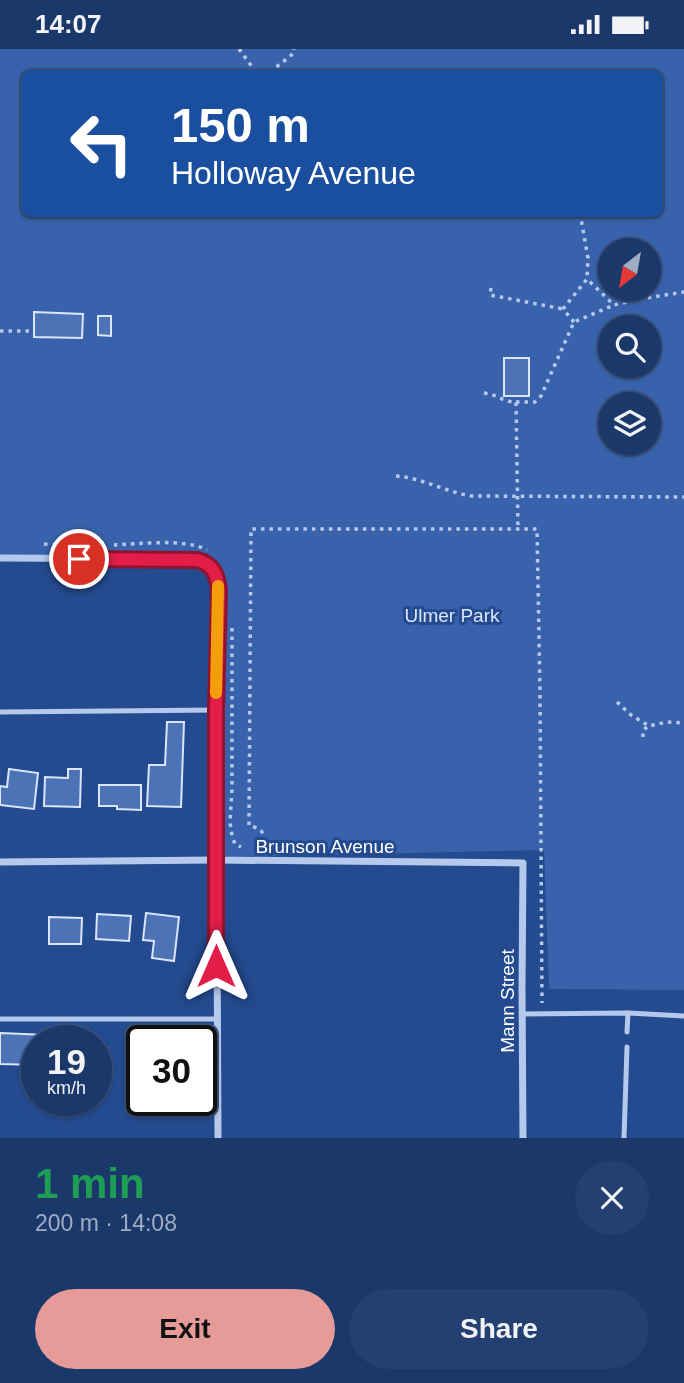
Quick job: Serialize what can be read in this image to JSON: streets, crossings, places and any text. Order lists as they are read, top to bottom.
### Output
{
  "streets": {
    "street": ["Brunson Avenue", "Mann Street"]
  },
  "crossings": [
    ["Brunson Avenue", "Mann Street"]
  ],
  "parks": ["Ulmer Park"],
  "north": "bottom left",
  "page": {
    "status": "14:07",
    "turn": ["150 m", "Holloway Avenue"],
    "speed": "19 km/h",
    "limit": "30",
    "heading": ["1 min", "200 m · 14:08"],
    "buttons": ["Exit", "Share"]
  }
}
